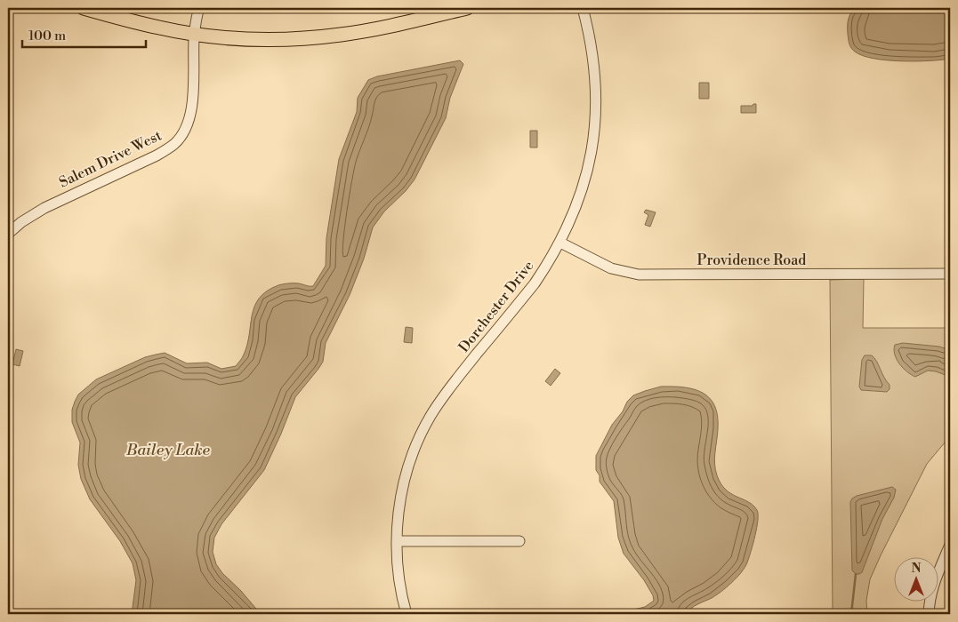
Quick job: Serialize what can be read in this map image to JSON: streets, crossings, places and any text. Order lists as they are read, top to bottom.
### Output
{
  "streets": {
    "street": ["Salem Drive West", "Providence Road", "Dorchester Drive"]
  },
  "crossings": [
    ["Providence Road", "Dorchester Drive"]
  ],
  "water": ["Bailey Lake"],
  "scale_bar": "100 m",
  "north": "top"
}
